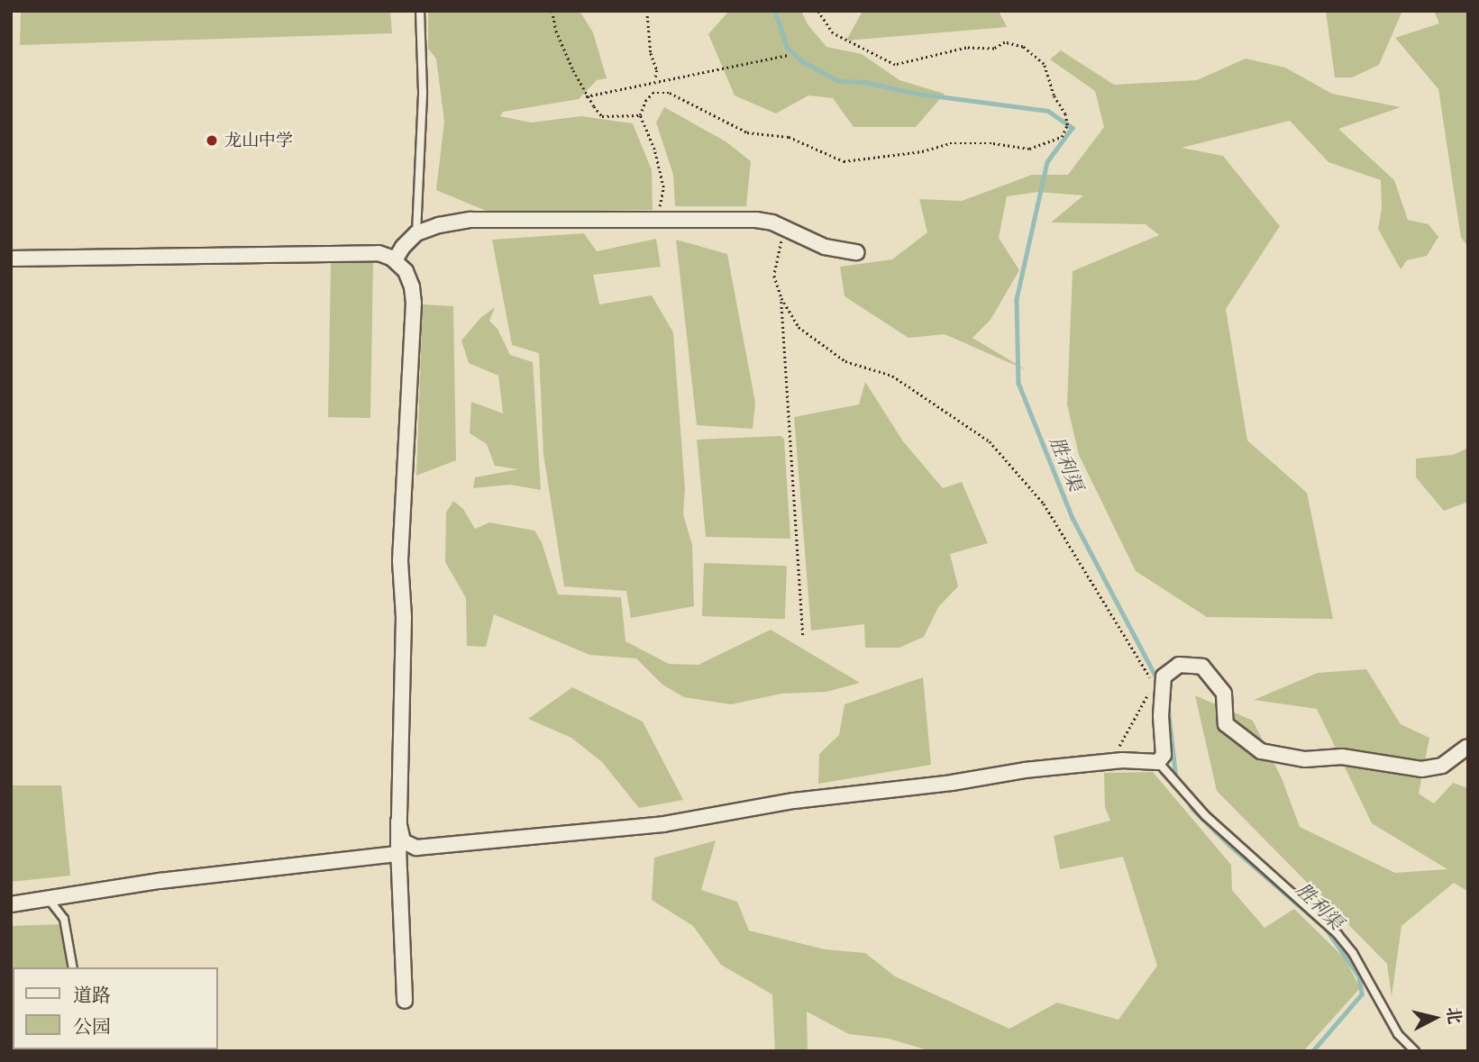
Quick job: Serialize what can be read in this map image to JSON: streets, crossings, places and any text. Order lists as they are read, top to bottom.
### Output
{
  "water": ["胜利渠"],
  "places": ["龙山中学"],
  "legend": ["道路", "公园"],
  "north": "right"
}
